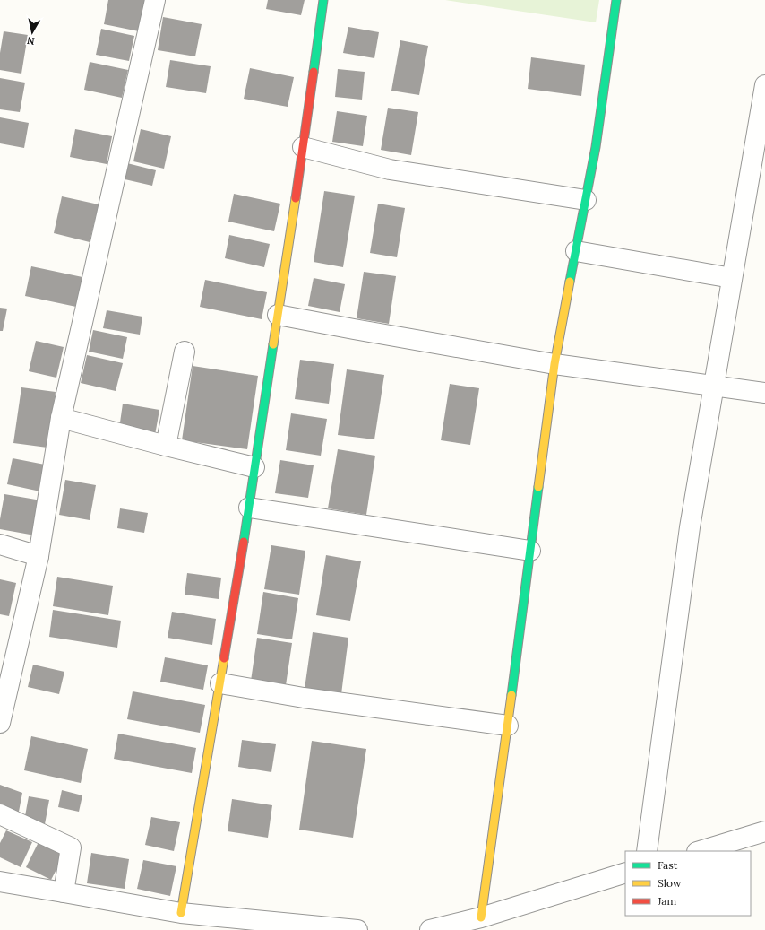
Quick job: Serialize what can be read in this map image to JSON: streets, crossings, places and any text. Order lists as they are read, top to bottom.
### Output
{
  "legend": ["Fast", "Slow", "Jam"],
  "north": "bottom"
}
